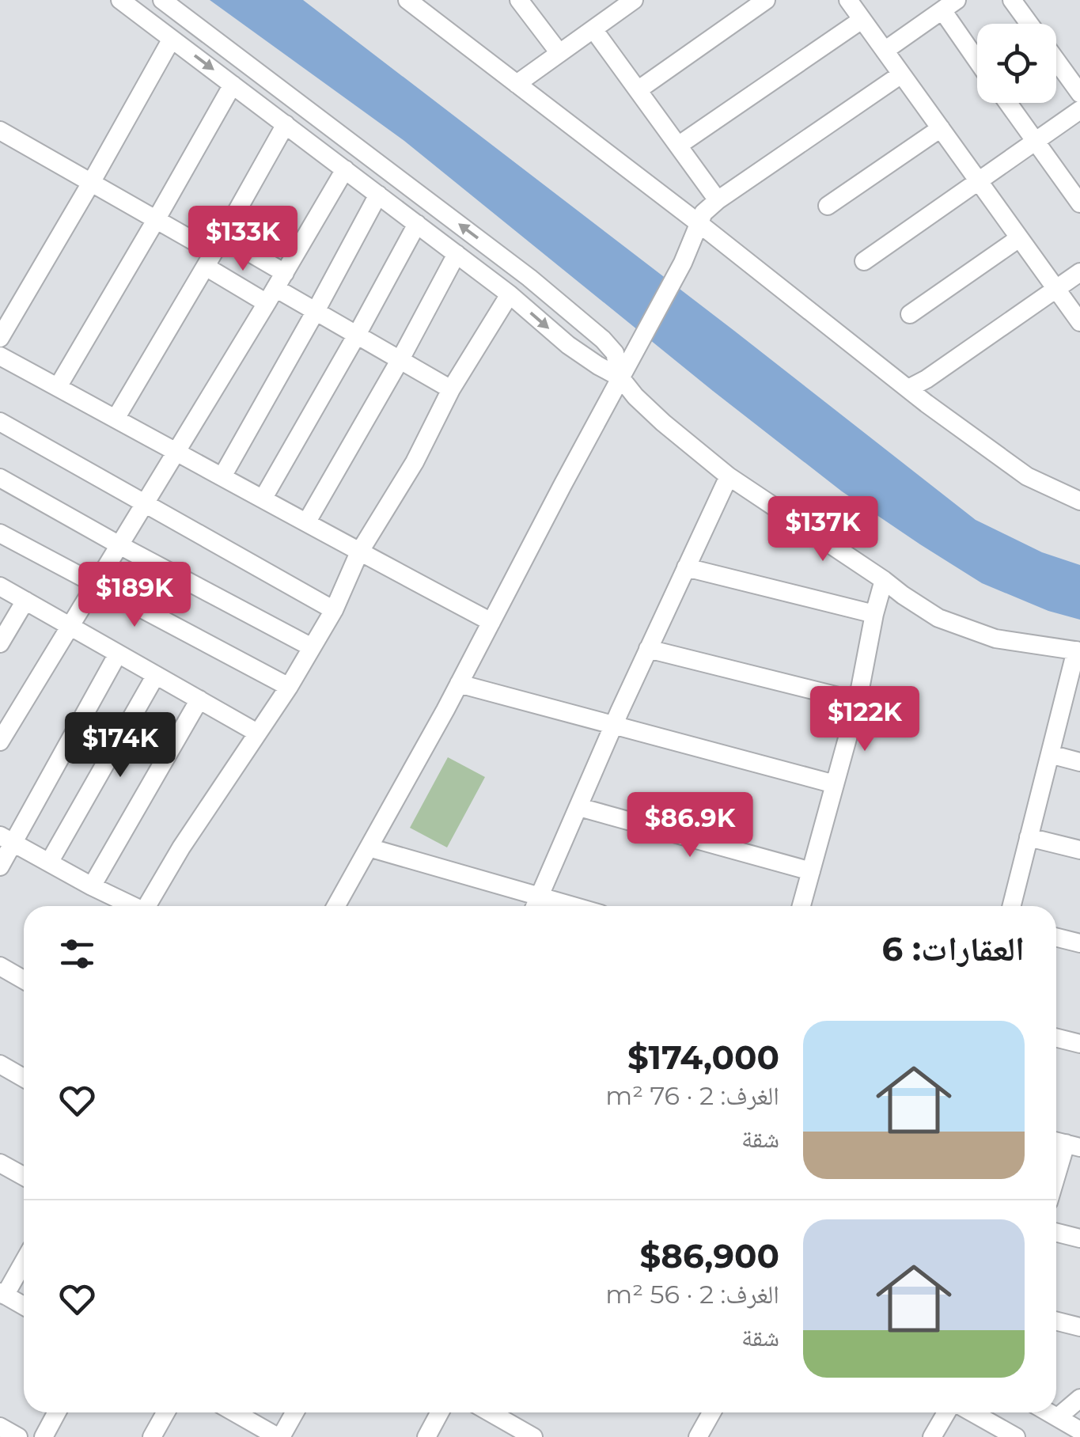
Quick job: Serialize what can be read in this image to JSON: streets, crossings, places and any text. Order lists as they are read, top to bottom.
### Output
{
  "page": {
    "price": [
      "$133K",
      "$137K",
      "$189K",
      "$122K",
      "$174K",
      "$86.9K"
    ],
    "heading": "العقارات: 6",
    "list": [
      {
        "name": "$174,000",
        "note": "الغرف: 2 · 76 m² · شقة"
      },
      {
        "name": "$86,900",
        "note": "الغرف: 2 · 56 m² · شقة"
      }
    ]
  }
}
